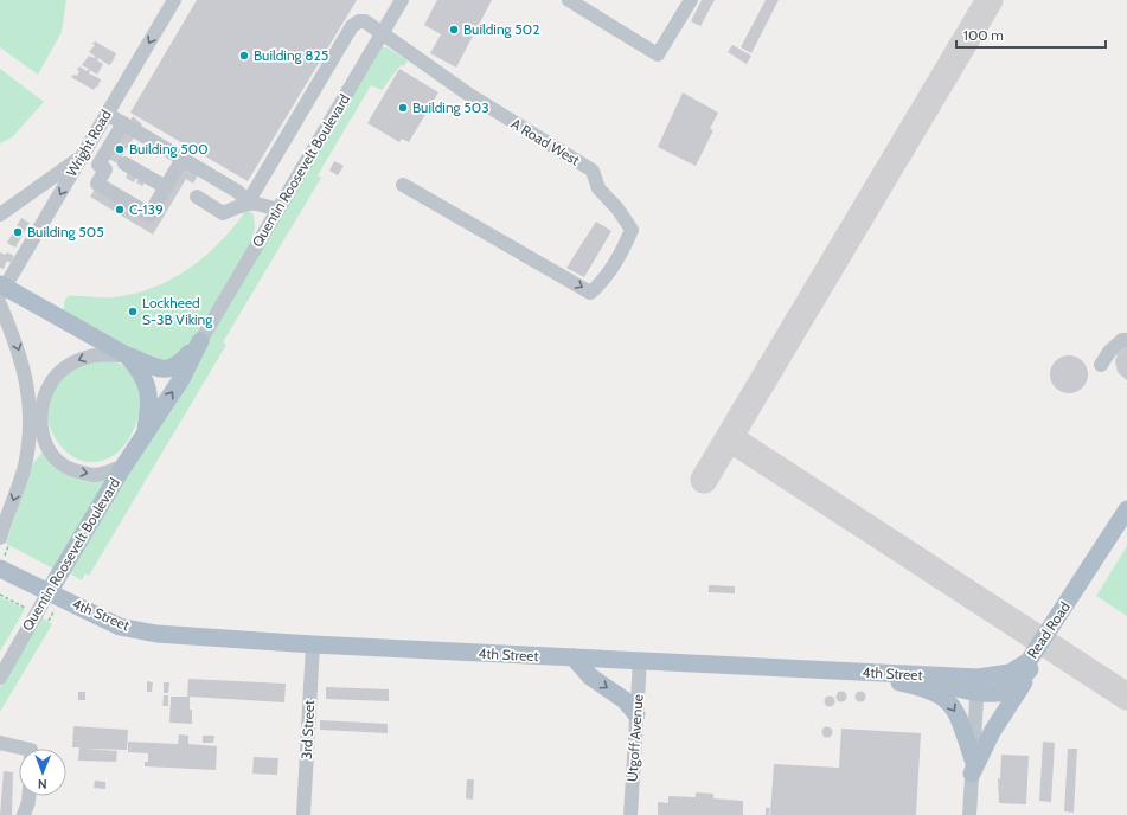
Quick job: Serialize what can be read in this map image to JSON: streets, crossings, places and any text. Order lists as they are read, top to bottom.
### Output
{
  "streets": {
    "main road": ["Quentin Roosevelt Boulevard", "4th Street", "Read Road"],
    "street": [
      "A Road West",
      "Wright Road",
      "3rd Street",
      "Utgoff Avenue"
    ]
  },
  "crossings": [
    ["A Road West", "Quentin Roosevelt Boulevard"],
    ["Quentin Roosevelt Boulevard", "4th Street"],
    ["4th Street", "Read Road"],
    ["4th Street", "3rd Street"],
    ["4th Street", "Utgoff Avenue"]
  ],
  "places": [
    "Building 502",
    "Building 825",
    "Building 503",
    "Building 500",
    "C-139",
    "Building 505",
    "Lockheed S-3B Viking"
  ],
  "scale_bar": "100 m",
  "north": "bottom"
}
